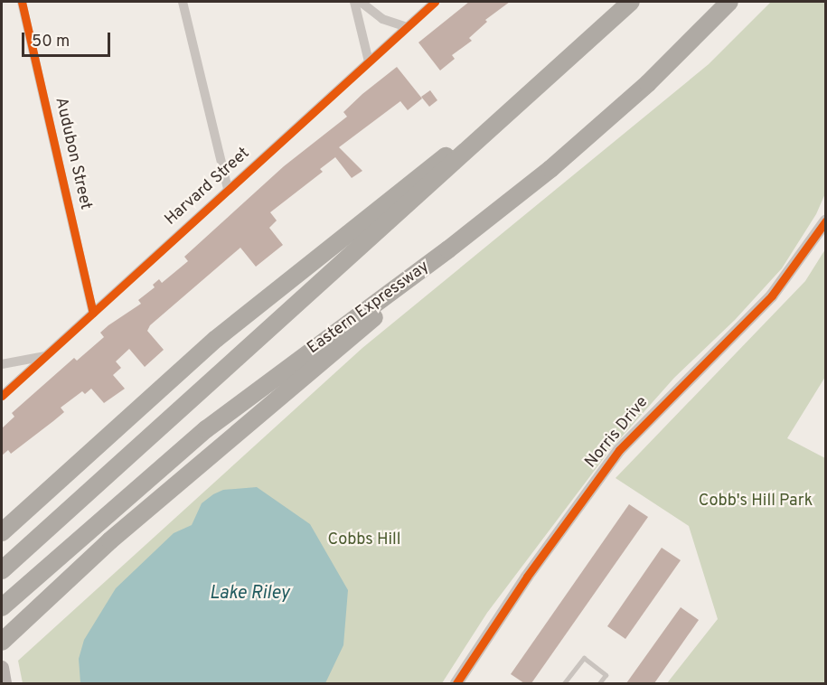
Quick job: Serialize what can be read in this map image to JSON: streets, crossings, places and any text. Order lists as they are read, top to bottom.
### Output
{
  "streets": {
    "highway": ["Eastern Expressway"],
    "street": ["Audubon Street", "Harvard Street", "Norris Drive"]
  },
  "crossings": [
    ["Audubon Street", "Harvard Street"]
  ],
  "water": ["Lake Riley"],
  "parks": ["Cobb's Hill Park", "Cobbs Hill"],
  "scale_bar": "50 m"
}
